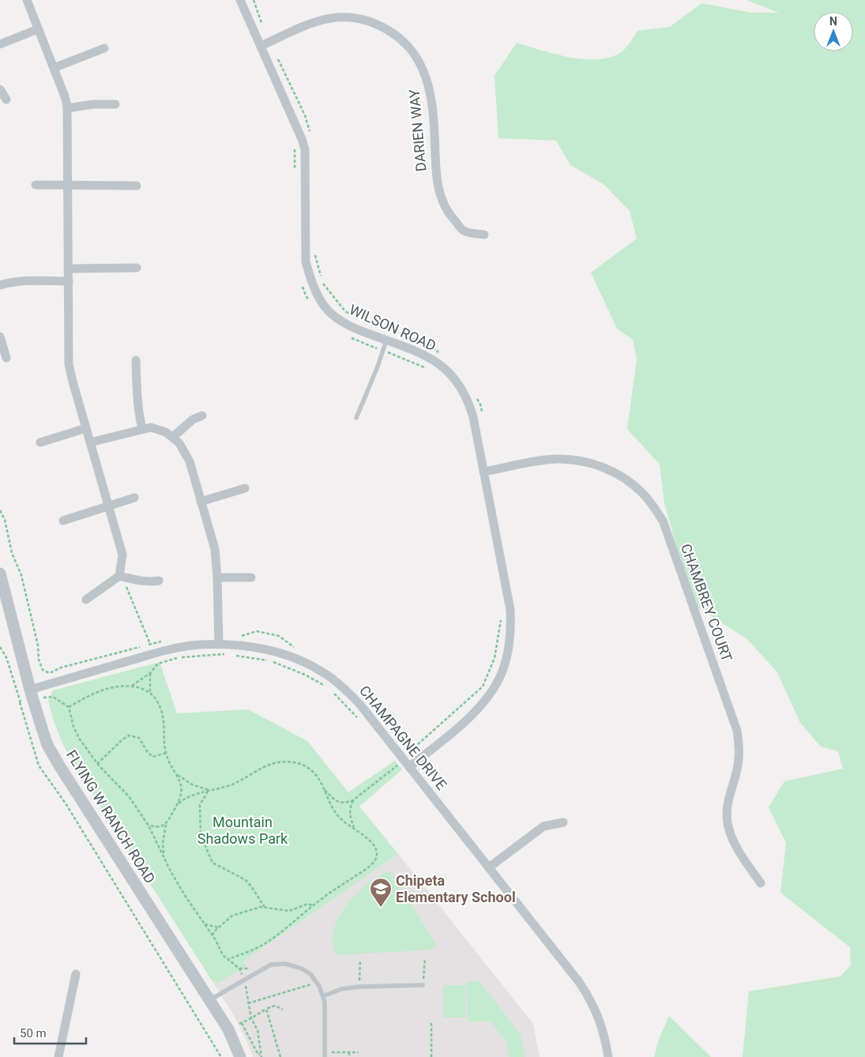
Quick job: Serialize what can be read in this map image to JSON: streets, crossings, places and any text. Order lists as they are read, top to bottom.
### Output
{
  "streets": {
    "street": [
      "DARIEN WAY",
      "WILSON ROAD",
      "CHAMBREY COURT",
      "CHAMPAGNE DRIVE",
      "FLYING W RANCH ROAD"
    ]
  },
  "crossings": [
    ["DARIEN WAY", "WILSON ROAD"],
    ["WILSON ROAD", "CHAMBREY COURT"],
    ["WILSON ROAD", "CHAMPAGNE DRIVE"],
    ["CHAMPAGNE DRIVE", "FLYING W RANCH ROAD"]
  ],
  "parks": ["Mountain Shadows Park"],
  "places": {
    "school or university": ["Chipeta Elementary School"]
  },
  "scale_bar": "50 m",
  "north": "top"
}
